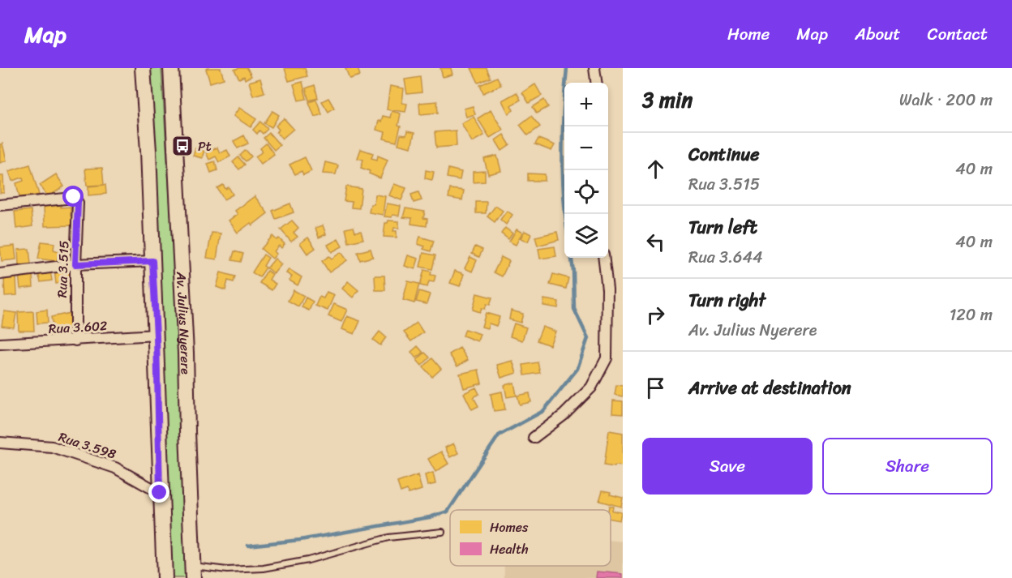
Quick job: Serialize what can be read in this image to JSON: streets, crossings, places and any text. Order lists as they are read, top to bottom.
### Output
{
  "streets": {
    "main road": ["Av. Julius Nyerere"],
    "street": ["Rua 3.515", "Rua 3.602", "Rua 3.598"]
  },
  "crossings": [
    ["Rua 3.515", "Rua 3.602"]
  ],
  "places": {
    "bus stop": ["Pt"]
  },
  "legend": ["Homes", "Health"],
  "page": {
    "header": "Map",
    "nav": [
      "Home",
      "Map",
      "About",
      "Contact"
    ],
    "heading": ["3 min", "Walk · 200 m"],
    "map_buttons": ["+", "−"],
    "list": [
      ["Continue", "Rua 3.515", "40 m"],
      ["Turn left", "Rua 3.644", "40 m"],
      ["Turn right", "Av. Julius Nyerere", "120 m"],
      "Arrive at destination"
    ],
    "buttons": ["Save", "Share"]
  }
}
